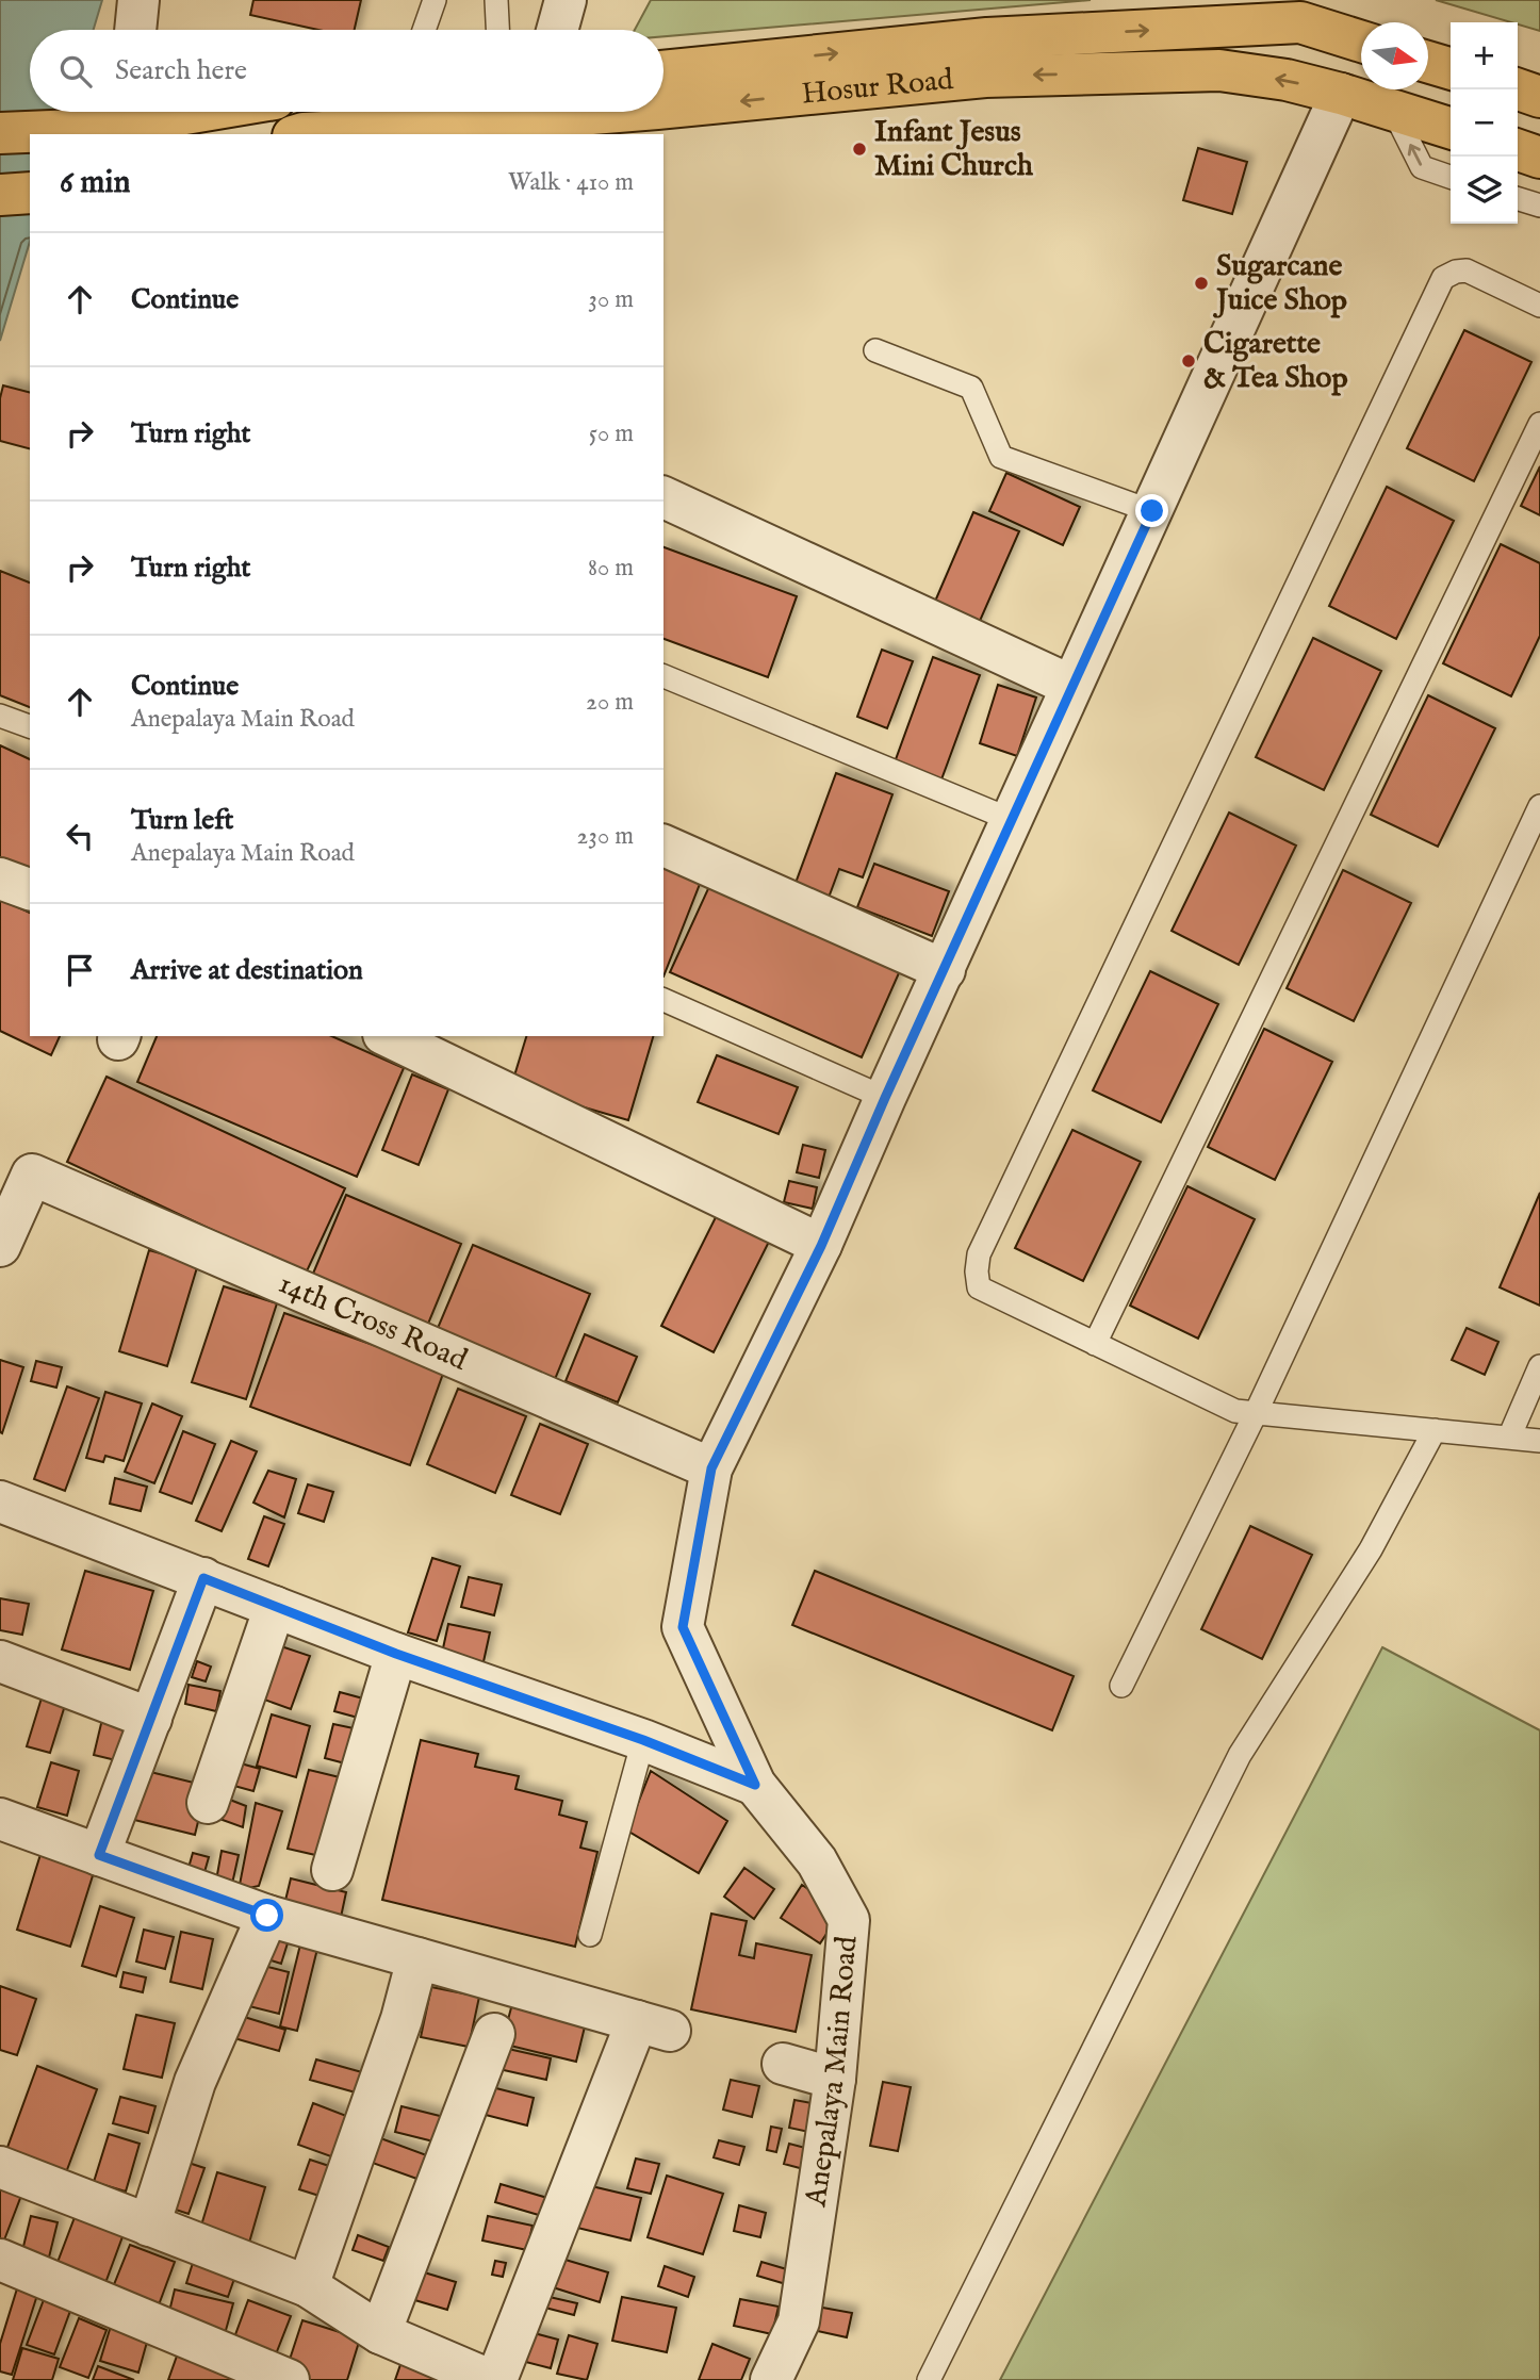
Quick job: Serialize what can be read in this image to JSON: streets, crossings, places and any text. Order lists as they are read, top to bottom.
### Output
{
  "streets": {
    "main road": ["Hosur Road"],
    "street": ["14th Cross Road", "Anepalaya Main Road"]
  },
  "crossings": [
    ["Hosur Road", "Anepalaya Main Road"],
    ["14th Cross Road", "Anepalaya Main Road"]
  ],
  "places": ["Infant Jesus Mini Church", "Sugarcane Juice Shop", "Cigarette & Tea Shop"],
  "north": "right",
  "page": {
    "map_buttons": ["+", "−"],
    "search": "Search here",
    "heading": ["6 min", "Walk · 410 m"],
    "list": [
      ["Continue", "30 m"],
      ["Turn right", "50 m"],
      ["Turn right", "80 m"],
      ["Continue", "Anepalaya Main Road", "20 m"],
      ["Turn left", "Anepalaya Main Road", "230 m"],
      "Arrive at destination"
    ]
  }
}
